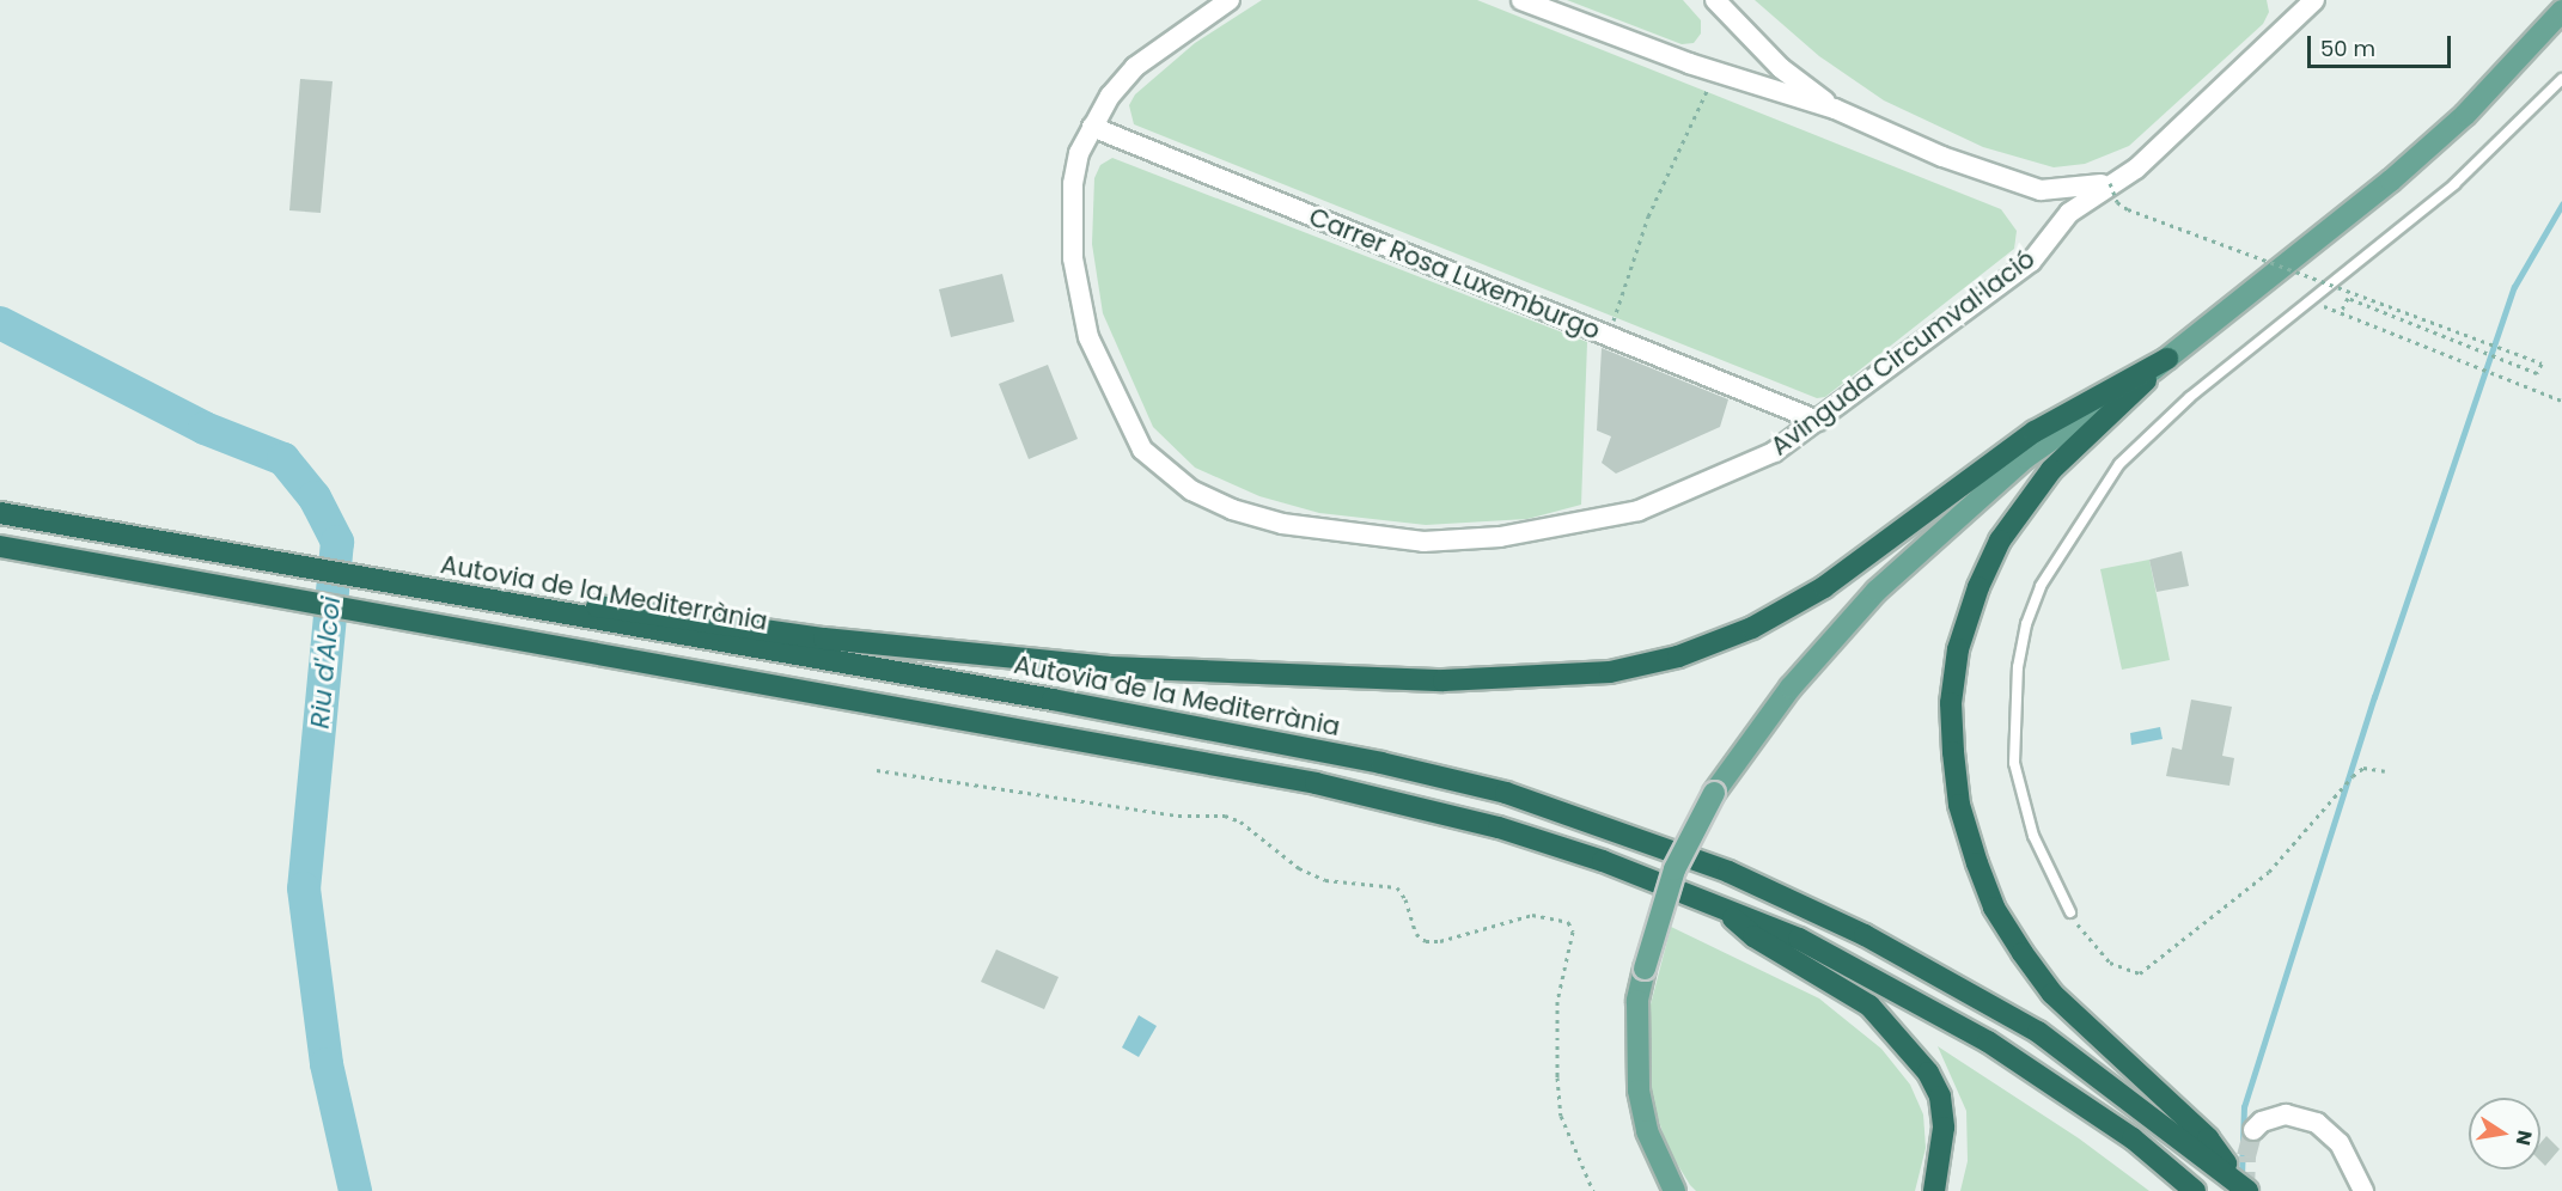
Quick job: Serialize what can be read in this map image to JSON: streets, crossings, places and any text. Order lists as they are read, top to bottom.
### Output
{
  "streets": {
    "highway": ["Autovia de la Mediterrània"],
    "street": ["Carrer Rosa Luxemburgo", "Avinguda Circumval·lació"]
  },
  "crossings": [
    ["Carrer Rosa Luxemburgo", "Avinguda Circumval·lació"]
  ],
  "water": ["Riu d'Alcoi"],
  "scale_bar": "50 m",
  "north": "right"
}
